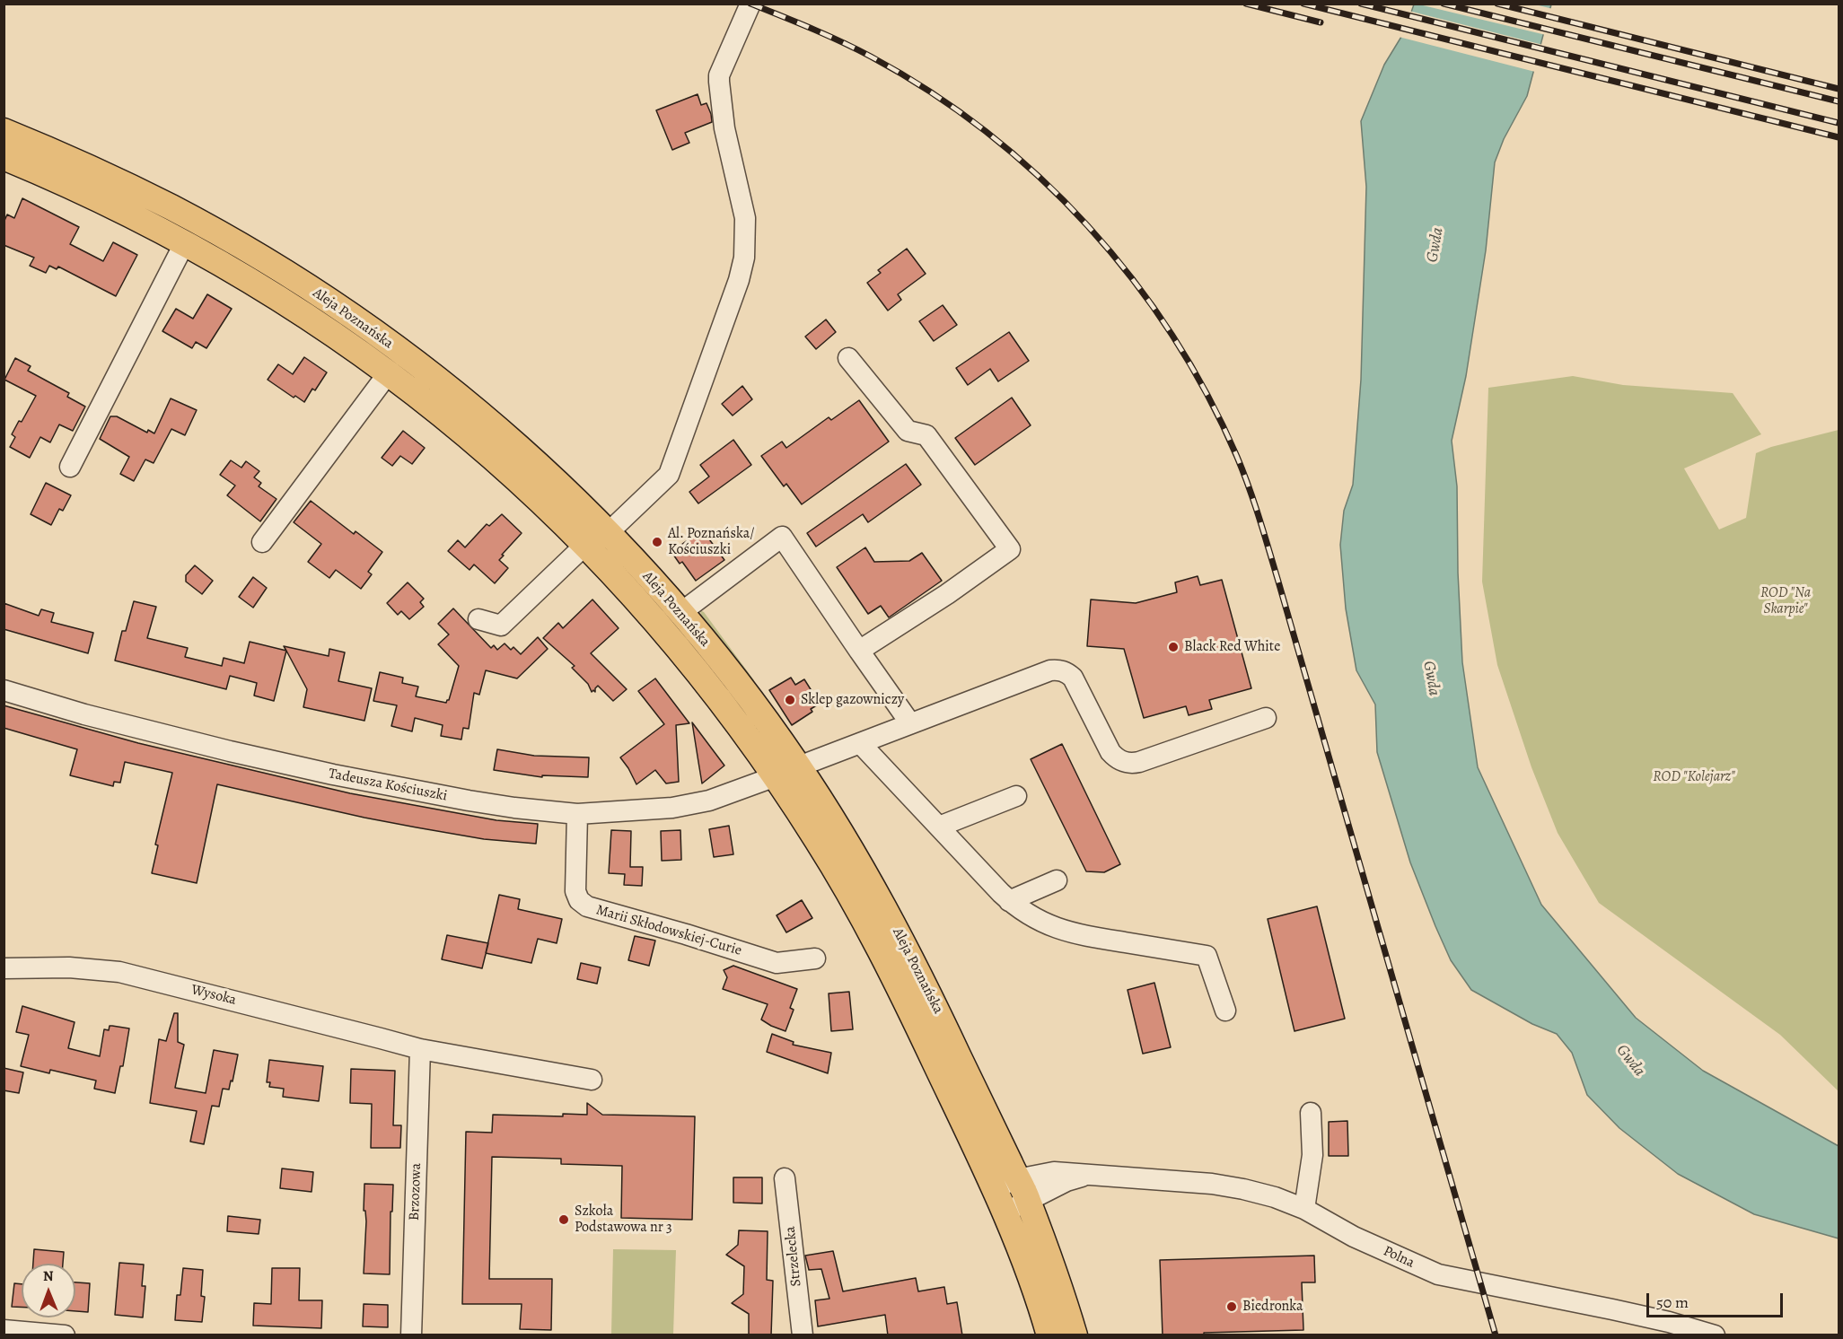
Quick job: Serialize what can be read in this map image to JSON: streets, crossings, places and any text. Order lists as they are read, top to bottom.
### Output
{
  "streets": {
    "main road": ["Aleja Poznańska"],
    "street": [
      "Tadeusza Kościuszki",
      "Marii Skłodowskiej-Curie",
      "Wysoka",
      "Brzozowa",
      "Strzelecka",
      "Polna"
    ]
  },
  "crossings": [
    ["Aleja Poznańska", "Tadeusza Kościuszki"],
    ["Aleja Poznańska", "Polna"],
    ["Tadeusza Kościuszki", "Marii Skłodowskiej-Curie"],
    ["Wysoka", "Brzozowa"]
  ],
  "water": ["Gwda"],
  "parks": ["ROD \"Na Skarpie\"", "ROD \"Kolejarz\""],
  "places": [
    "Al. Poznańska/ Kościuszki",
    "Black Red White",
    "Sklep gazowniczy",
    "Szkoła Podstawowa nr 3",
    "Biedronka"
  ],
  "scale_bar": "50 m",
  "north": "top"
}
